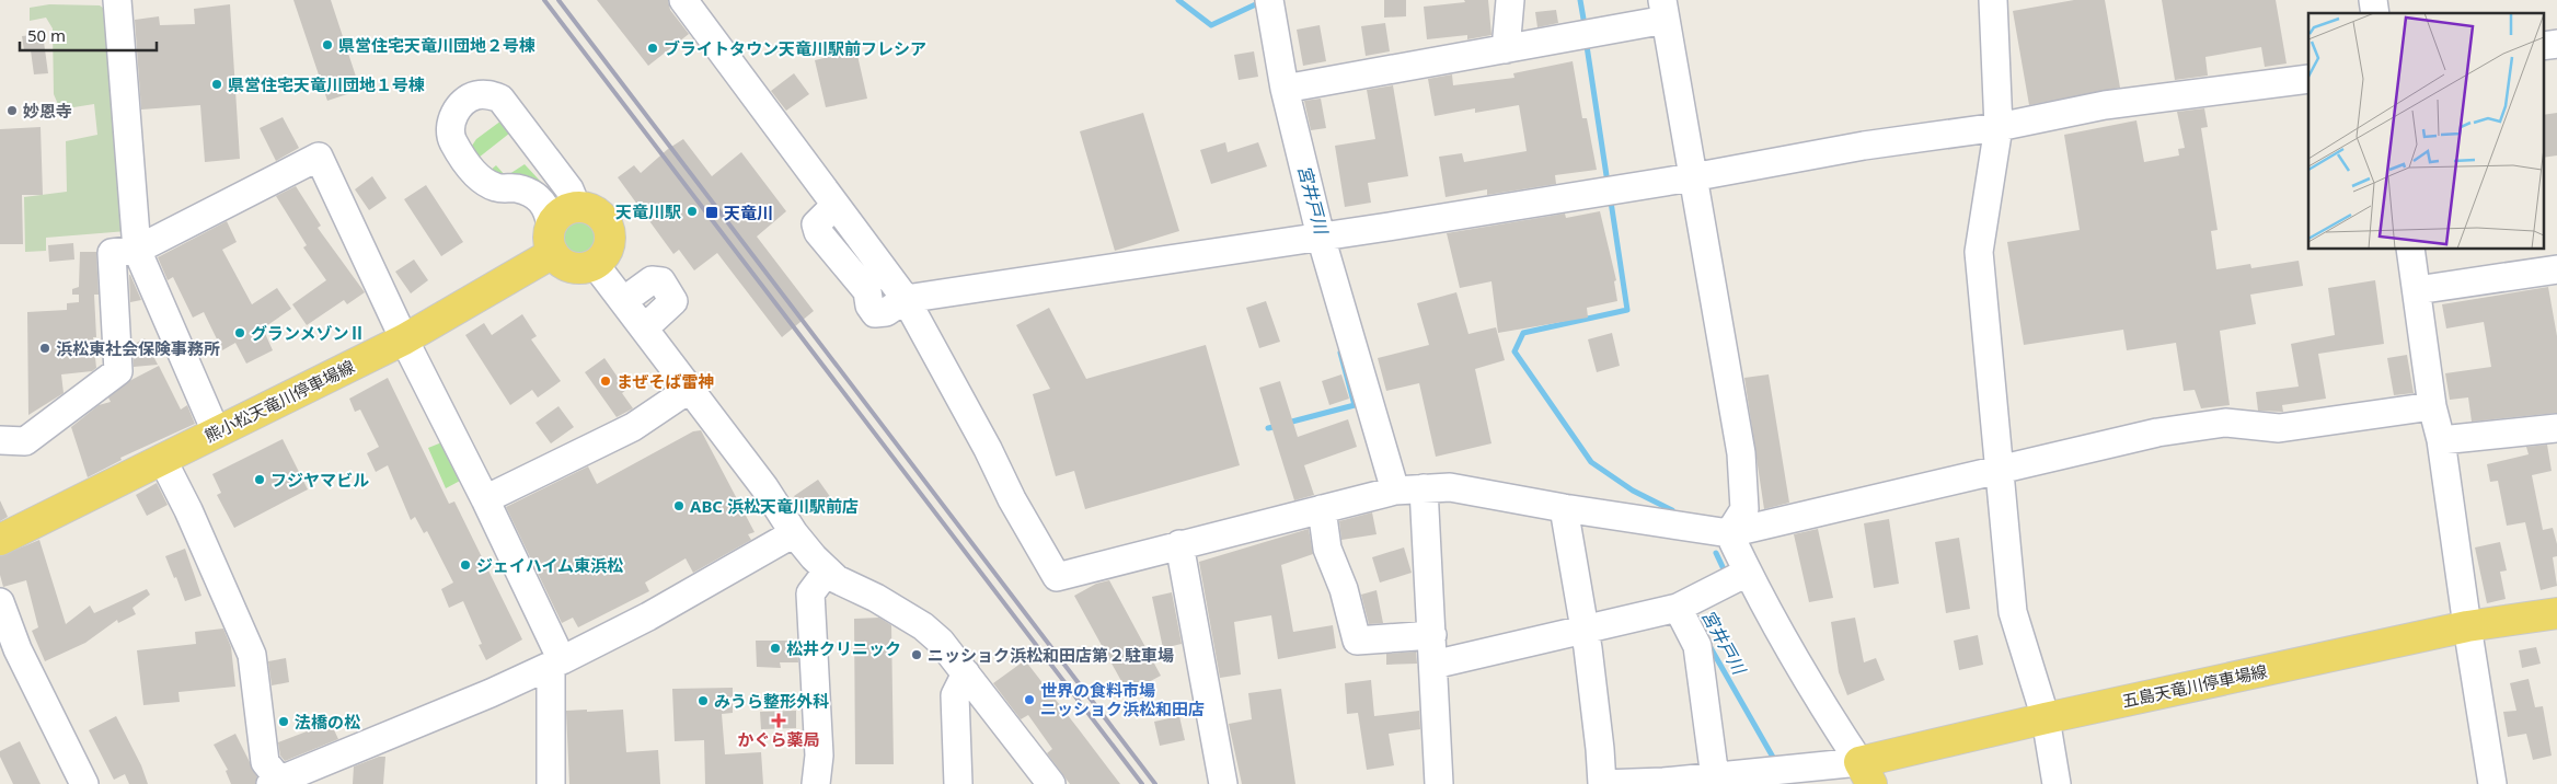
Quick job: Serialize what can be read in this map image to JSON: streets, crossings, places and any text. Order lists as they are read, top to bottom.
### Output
{
  "streets": {
    "main road": ["熊小松天竜川停車場線", "五島天竜川停車場線"]
  },
  "water": ["宮井戸川"],
  "places": {
    "other": [
      "県営住宅天竜川団地２号棟",
      "ブライトタウン天竜川駅前フレシア",
      "県営住宅天竜川団地１号棟",
      "妙恩寺",
      "天竜川駅",
      "グランメゾンⅡ",
      "浜松東社会保険事務所",
      "まぜそば雷神",
      "フジヤマビル",
      "ABC 浜松天竜川駅前店",
      "ジェイハイム東浜松",
      "松井クリニック",
      "ニッショク浜松和田店第２駐車場",
      "世界の食料市場 ニッショク浜松和田店",
      "みうら整形外科",
      "法橋の松"
    ],
    "transit": ["天竜川"],
    "health": ["かぐら薬局"]
  },
  "scale_bar": "50 m"
}
